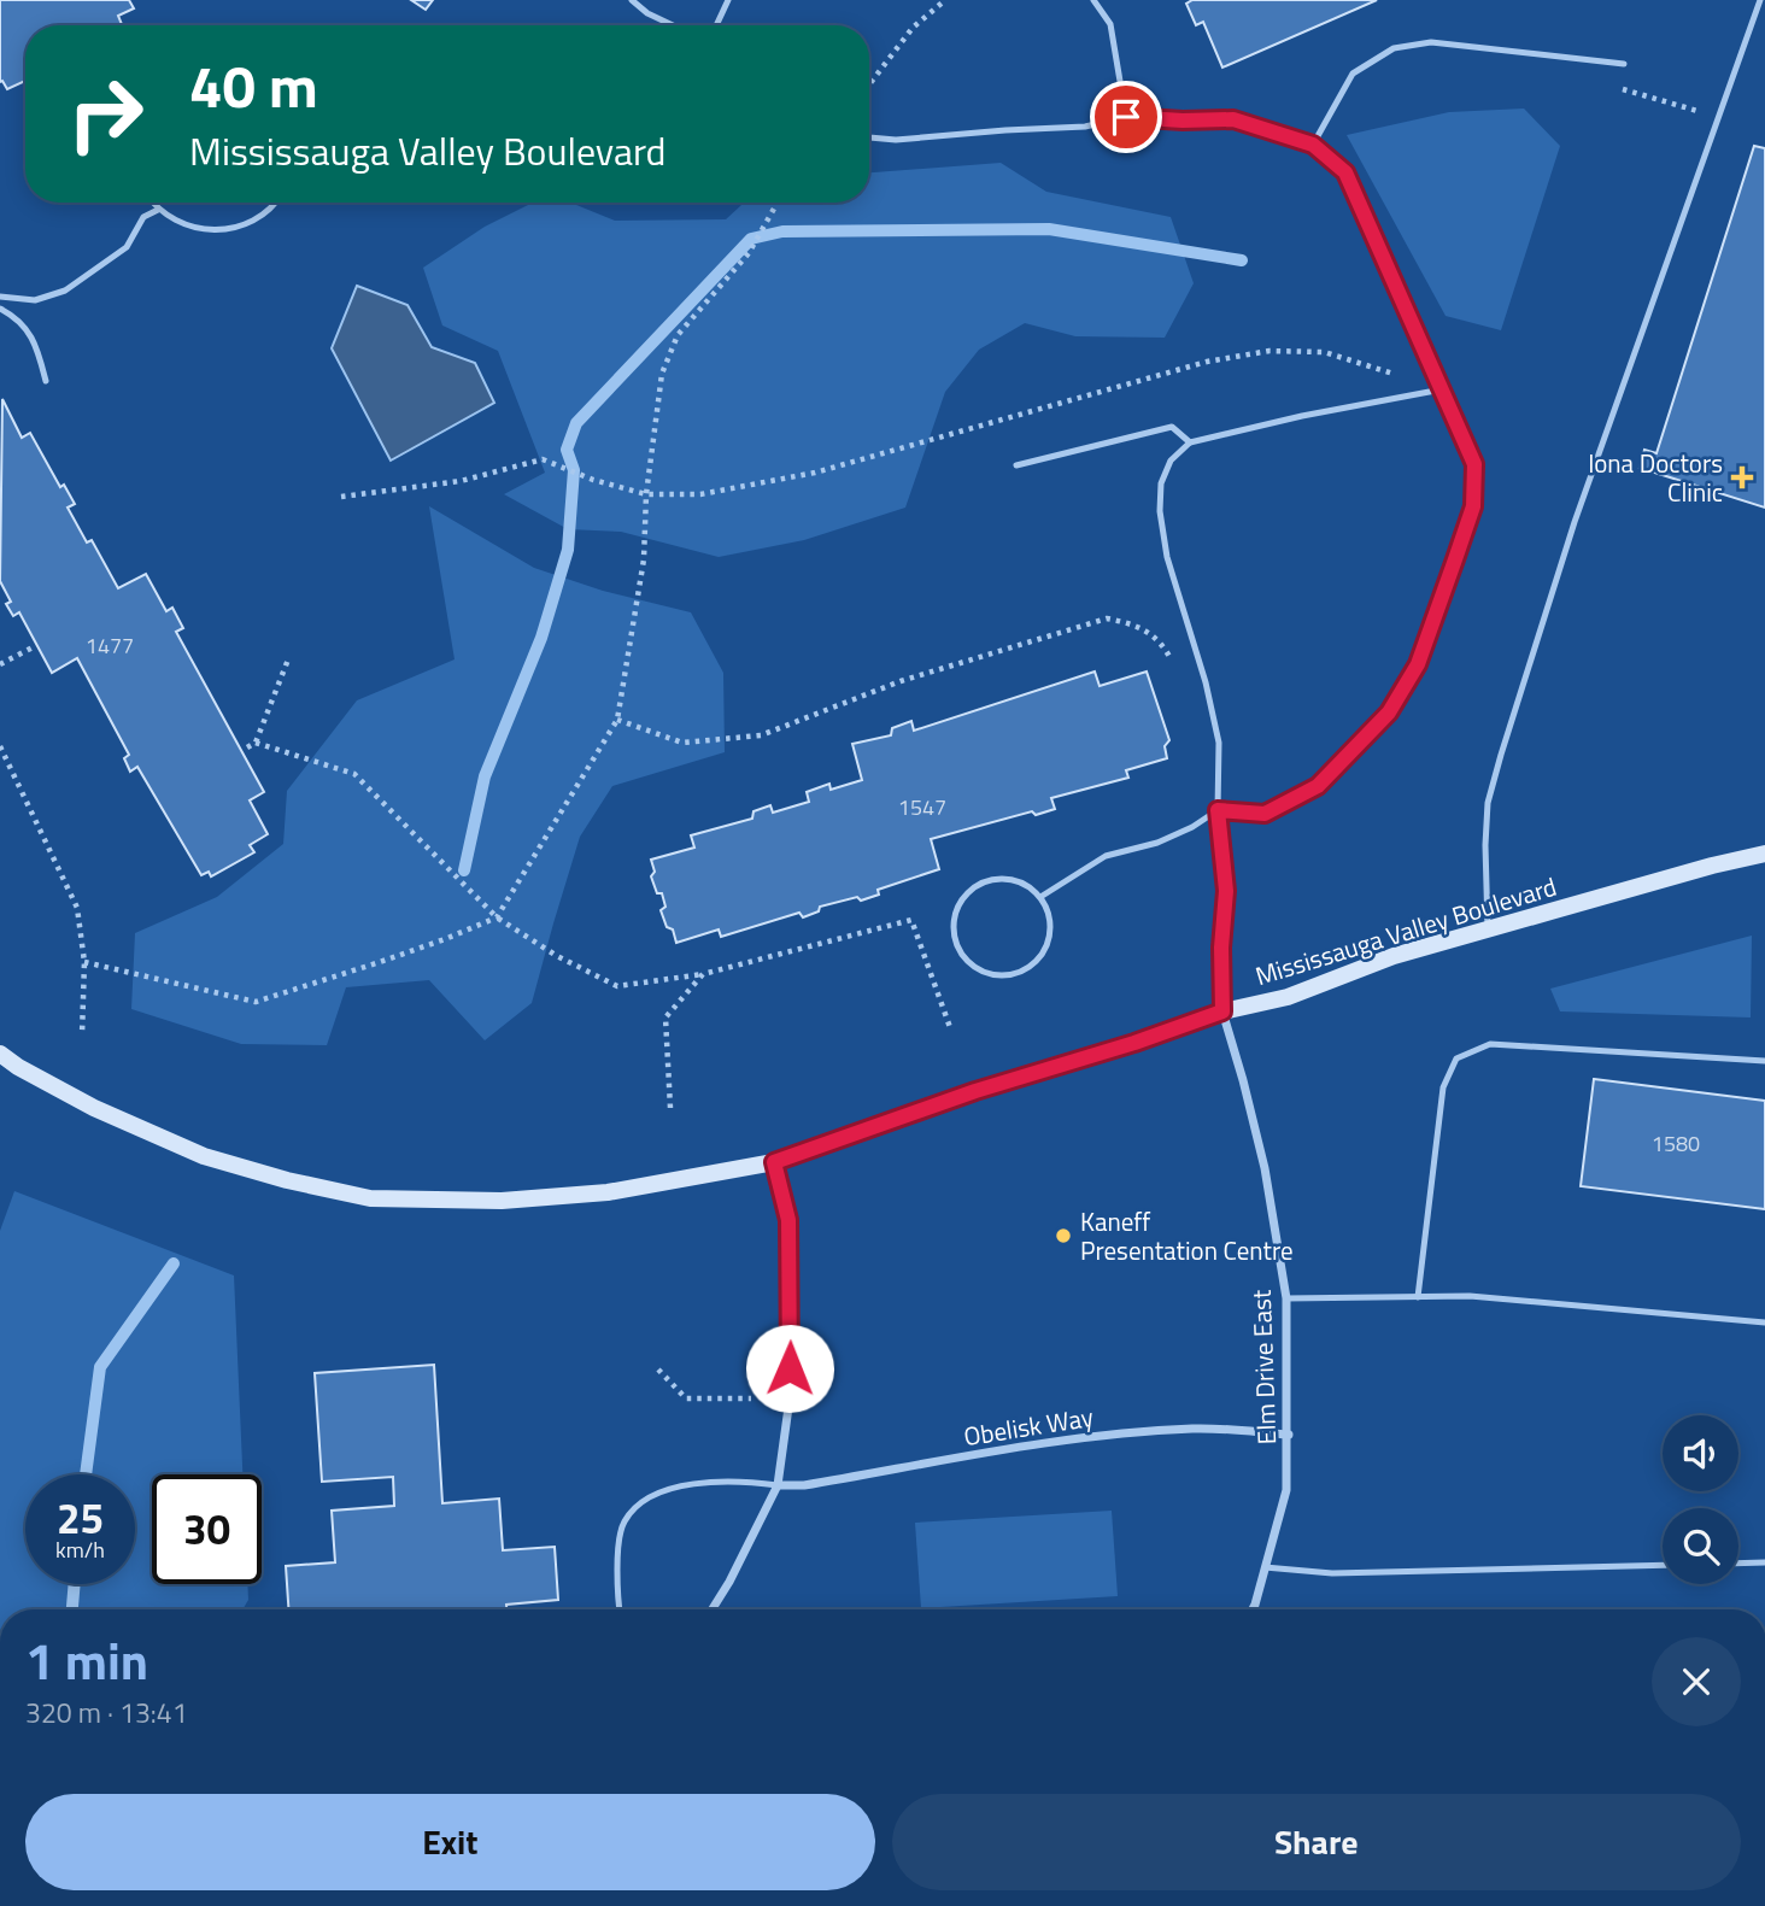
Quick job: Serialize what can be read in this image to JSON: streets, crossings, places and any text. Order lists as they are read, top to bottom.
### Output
{
  "streets": {
    "street": ["Mississauga Valley Boulevard", "Elm Drive East", "Obelisk Way"]
  },
  "crossings": [
    ["Mississauga Valley Boulevard", "Elm Drive East"],
    ["Elm Drive East", "Obelisk Way"]
  ],
  "places": {
    "health": ["Iona Doctors Clinic"],
    "other": ["Kaneff Presentation Centre"]
  },
  "house_numbers": ["1477", "1547", "1580"],
  "page": {
    "turn": ["40 m", "Mississauga Valley Boulevard"],
    "speed": "25 km/h",
    "limit": "30",
    "heading": ["1 min", "320 m · 13:41"],
    "buttons": ["Exit", "Share"]
  }
}
